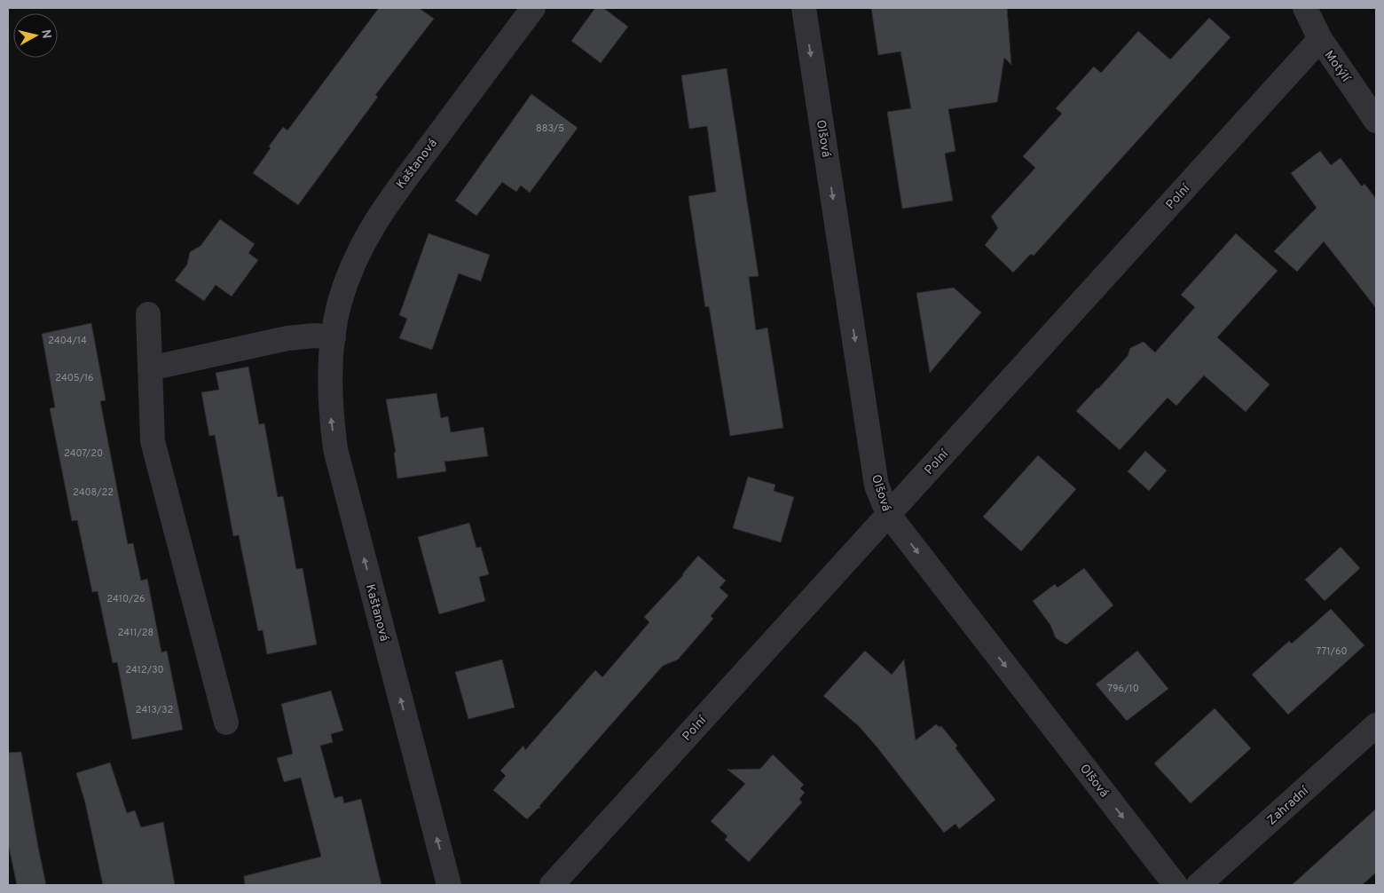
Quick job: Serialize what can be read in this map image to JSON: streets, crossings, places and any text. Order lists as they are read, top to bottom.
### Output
{
  "streets": {
    "street": [
      "Motýlí",
      "Olšová",
      "Kaštanová",
      "Polní",
      "Zahradní"
    ]
  },
  "crossings": [
    ["Motýlí", "Polní"],
    ["Olšová", "Polní"]
  ],
  "one_way": ["Olšová"],
  "house_numbers": [
    "883/5",
    "2404/14",
    "2405/16",
    "2407/20",
    "2408/22",
    "2410/26",
    "2411/28",
    "771/60",
    "2412/30",
    "796/10",
    "2413/32"
  ],
  "north": "right"
}
